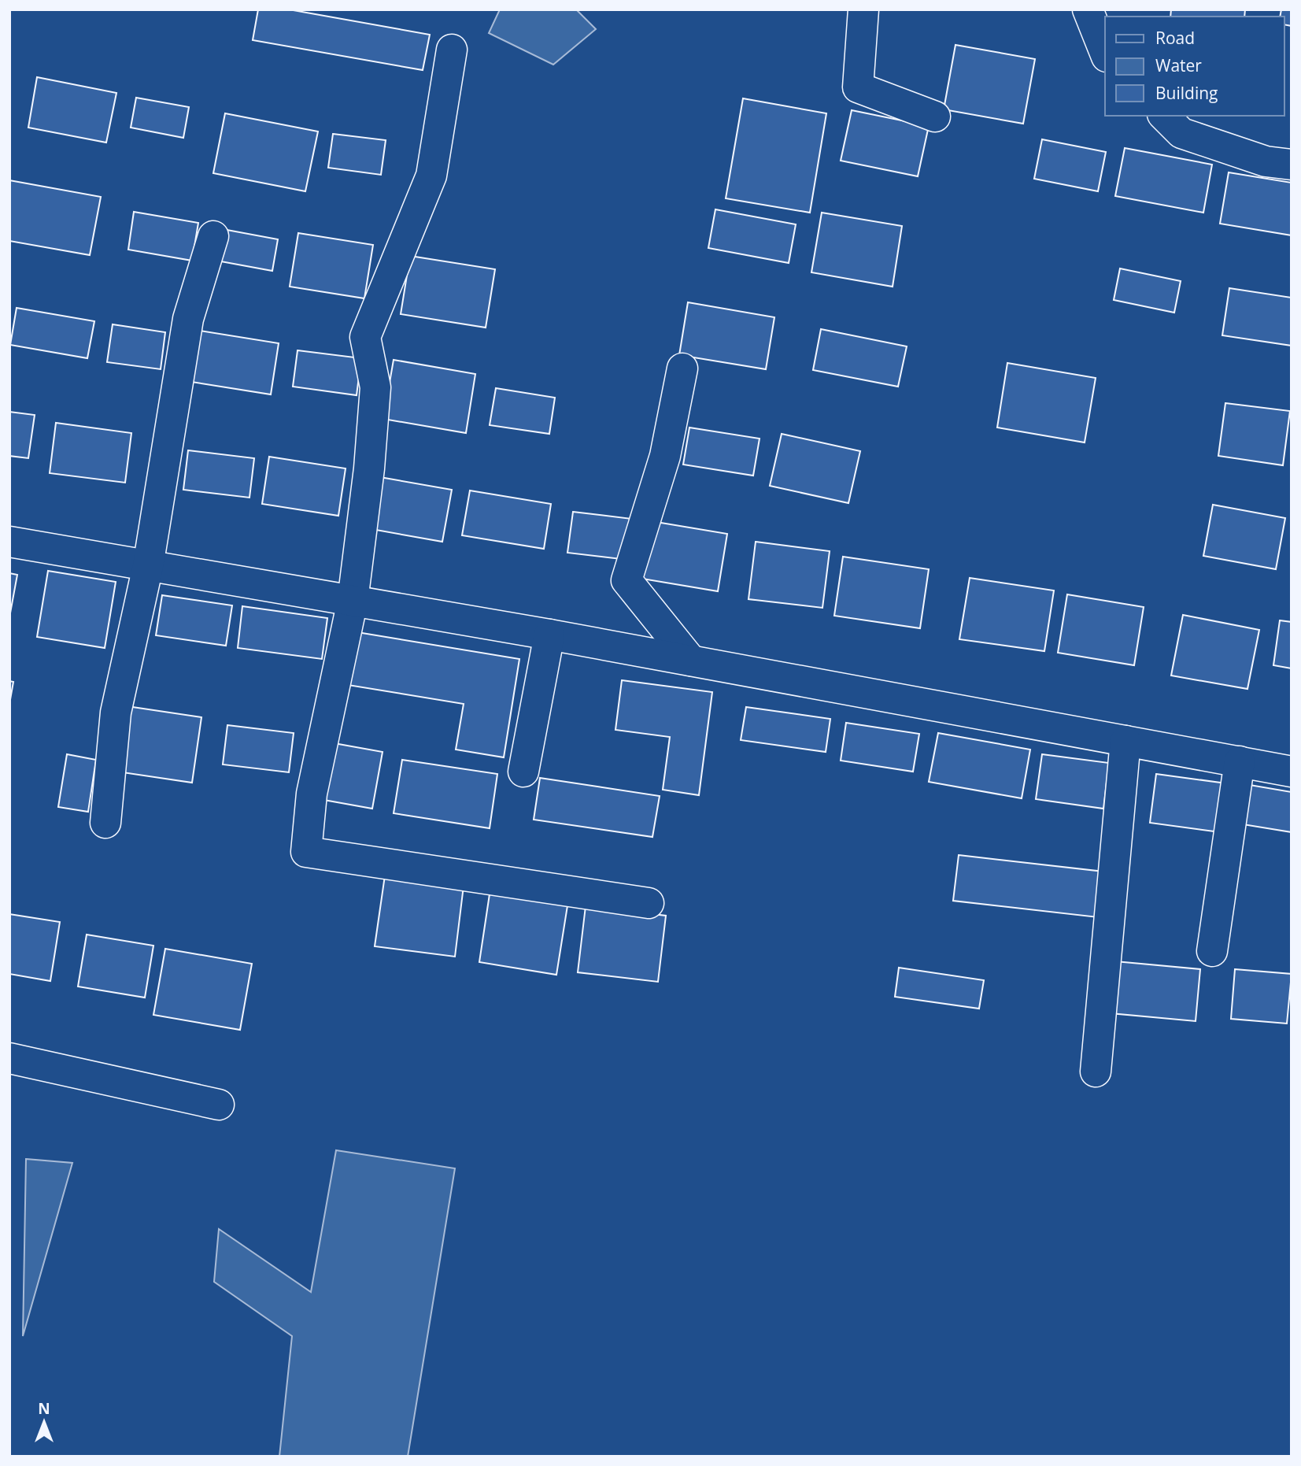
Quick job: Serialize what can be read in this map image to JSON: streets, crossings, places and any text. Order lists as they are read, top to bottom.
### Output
{
  "legend": ["Road", "Water", "Building"],
  "north": "top"
}
